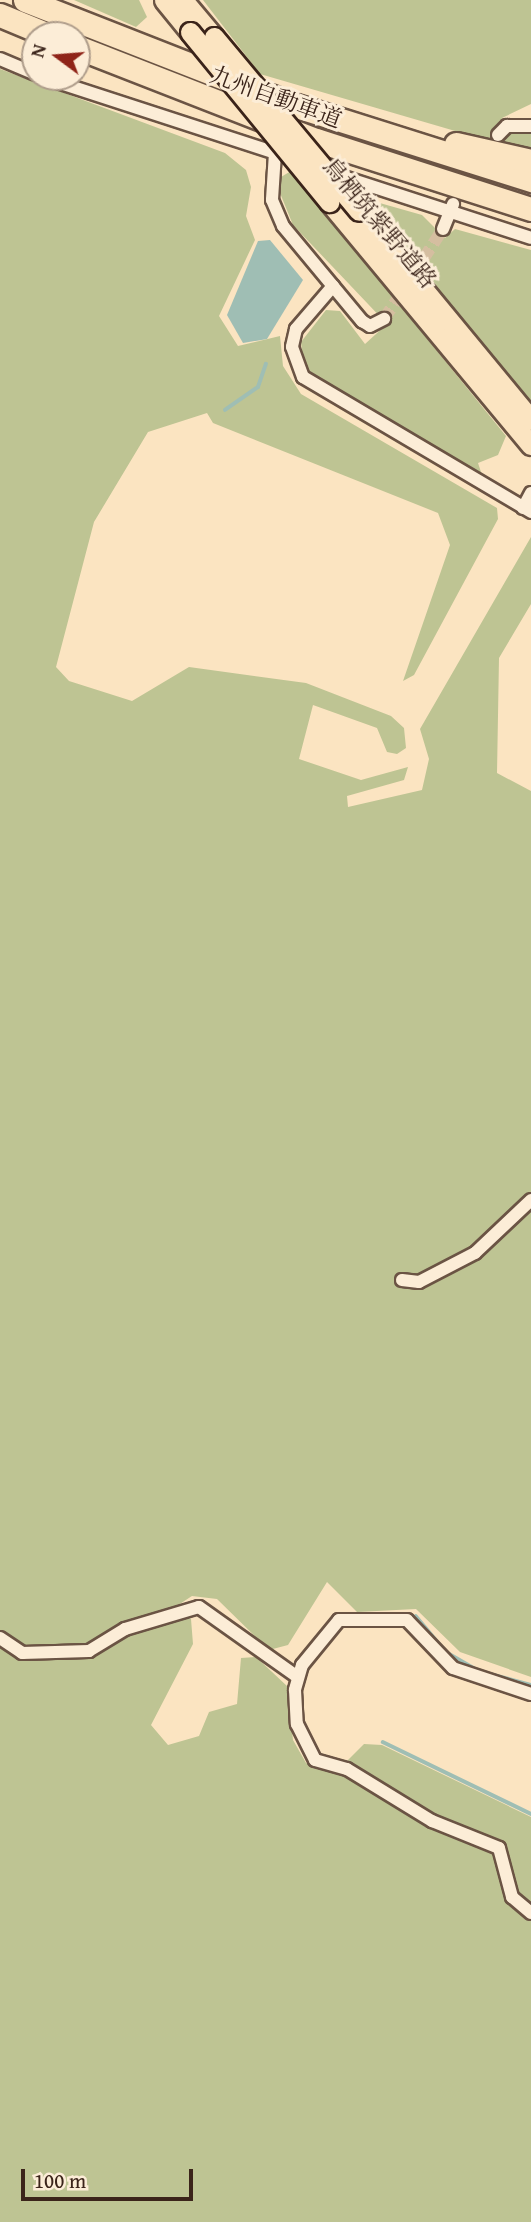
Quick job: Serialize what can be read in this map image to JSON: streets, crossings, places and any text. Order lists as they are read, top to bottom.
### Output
{
  "streets": {
    "highway": ["九州自動車道"],
    "main road": ["鳥栖筑紫野道路"]
  },
  "scale_bar": "100 m",
  "north": "left"
}
